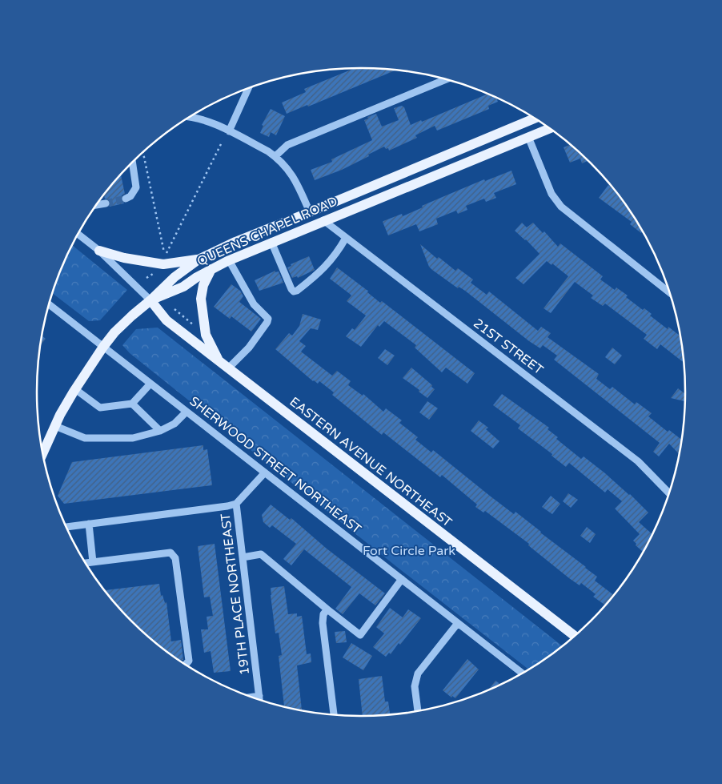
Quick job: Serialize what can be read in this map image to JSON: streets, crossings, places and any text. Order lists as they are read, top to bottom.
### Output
{
  "streets": {
    "main road": ["QUEENS CHAPEL ROAD", "EASTERN AVENUE NORTHEAST"],
    "street": ["21ST STREET", "SHERWOOD STREET NORTHEAST", "19TH PLACE NORTHEAST"]
  },
  "crossings": [
    ["QUEENS CHAPEL ROAD", "21ST STREET"],
    ["QUEENS CHAPEL ROAD", "EASTERN AVENUE NORTHEAST"]
  ],
  "parks": ["Fort Circle Park"]
}
